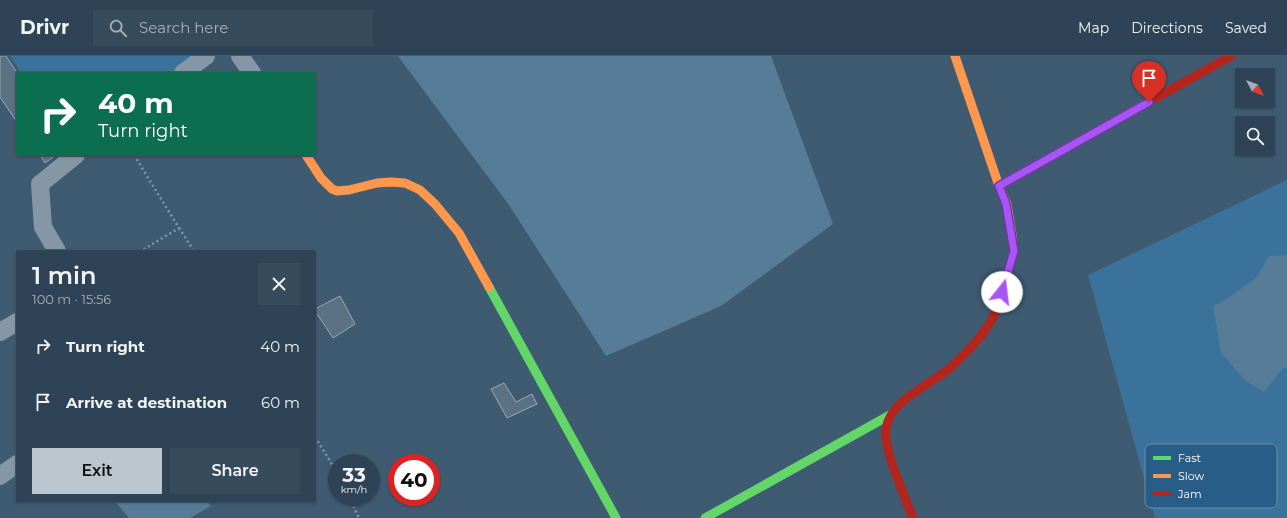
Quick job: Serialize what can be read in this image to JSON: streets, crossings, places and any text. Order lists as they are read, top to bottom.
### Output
{
  "legend": ["Fast", "Slow", "Jam"],
  "north": "bottom right",
  "page": {
    "header": "Drivr",
    "search": "Search here",
    "nav": ["Map", "Directions", "Saved"],
    "turn": ["40 m", "Turn right"],
    "heading": ["1 min", "100 m · 15:56"],
    "list": [
      {
        "name": "Turn right",
        "value": "40 m"
      },
      {
        "name": "Arrive at destination",
        "value": "60 m"
      }
    ],
    "buttons": ["Exit", "Share"],
    "speed": "33 km/h",
    "limit": "40"
  }
}
